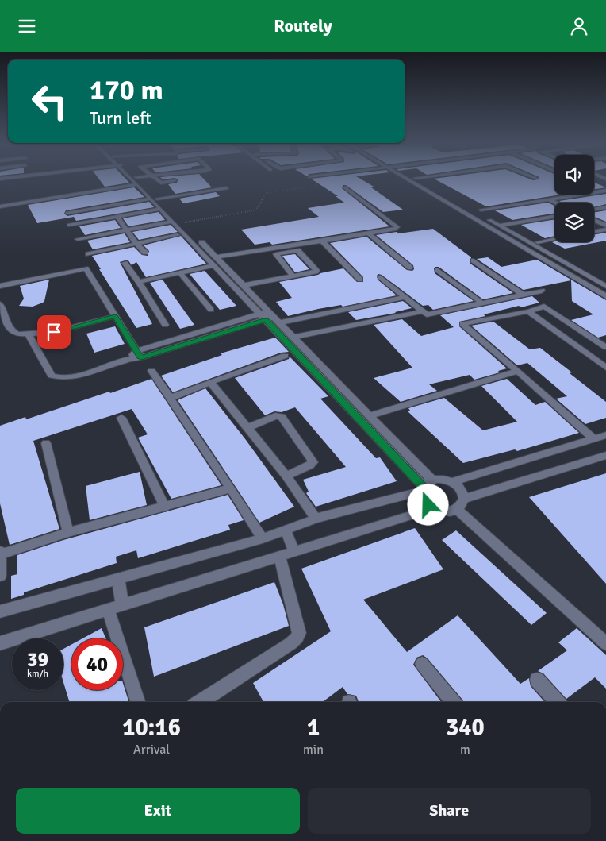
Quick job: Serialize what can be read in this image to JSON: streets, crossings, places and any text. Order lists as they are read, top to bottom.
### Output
{
  "page": {
    "header": "Routely",
    "turn": ["170 m", "Turn left"],
    "speed": "39 km/h",
    "limit": "40",
    "eta": [
      "10:16",
      "Arrival",
      "1",
      "min",
      "340",
      "m"
    ],
    "buttons": ["Exit", "Share"]
  }
}
